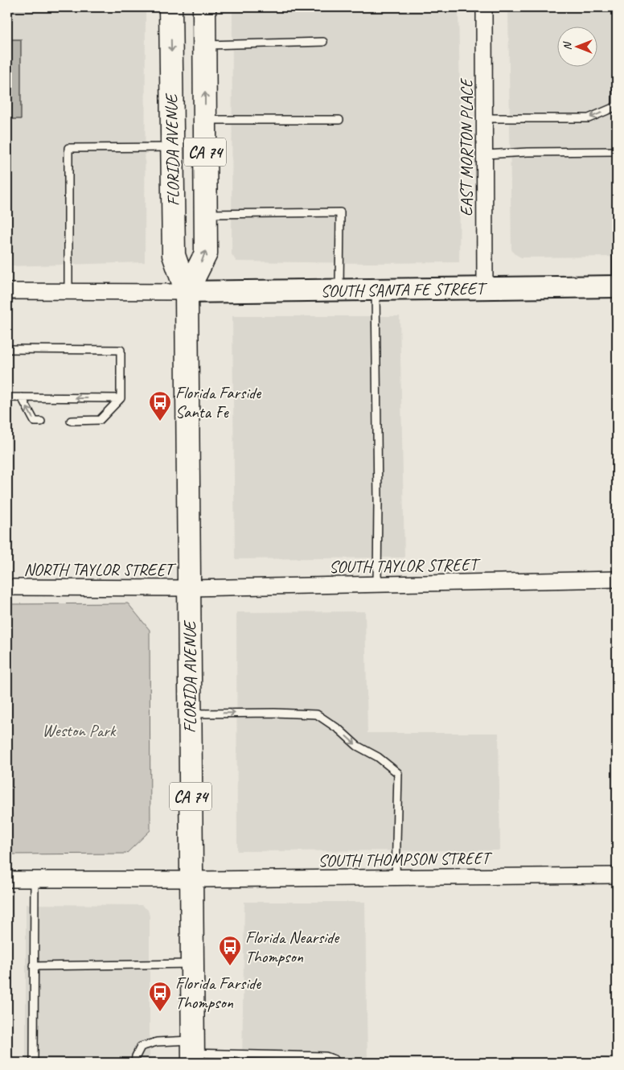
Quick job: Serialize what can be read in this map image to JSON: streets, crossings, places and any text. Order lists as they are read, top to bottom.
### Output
{
  "streets": {
    "main road": ["FLORIDA AVENUE", "CA 74"],
    "street": [
      "EAST MORTON PLACE",
      "SOUTH SANTA FE STREET",
      "SOUTH TAYLOR STREET",
      "NORTH TAYLOR STREET",
      "SOUTH THOMPSON STREET"
    ]
  },
  "crossings": [
    ["EAST MORTON PLACE", "SOUTH SANTA FE STREET"],
    ["FLORIDA AVENUE", "SOUTH SANTA FE STREET"],
    ["FLORIDA AVENUE", "SOUTH TAYLOR STREET"],
    ["FLORIDA AVENUE", "NORTH TAYLOR STREET"],
    ["FLORIDA AVENUE", "SOUTH THOMPSON STREET"],
    ["SOUTH TAYLOR STREET", "NORTH TAYLOR STREET"]
  ],
  "parks": ["Weston Park"],
  "places": {
    "bus stop": ["Florida Farside Santa Fe", "Florida Nearside Thompson", "Florida Farside Thompson"]
  },
  "north": "left"
}
